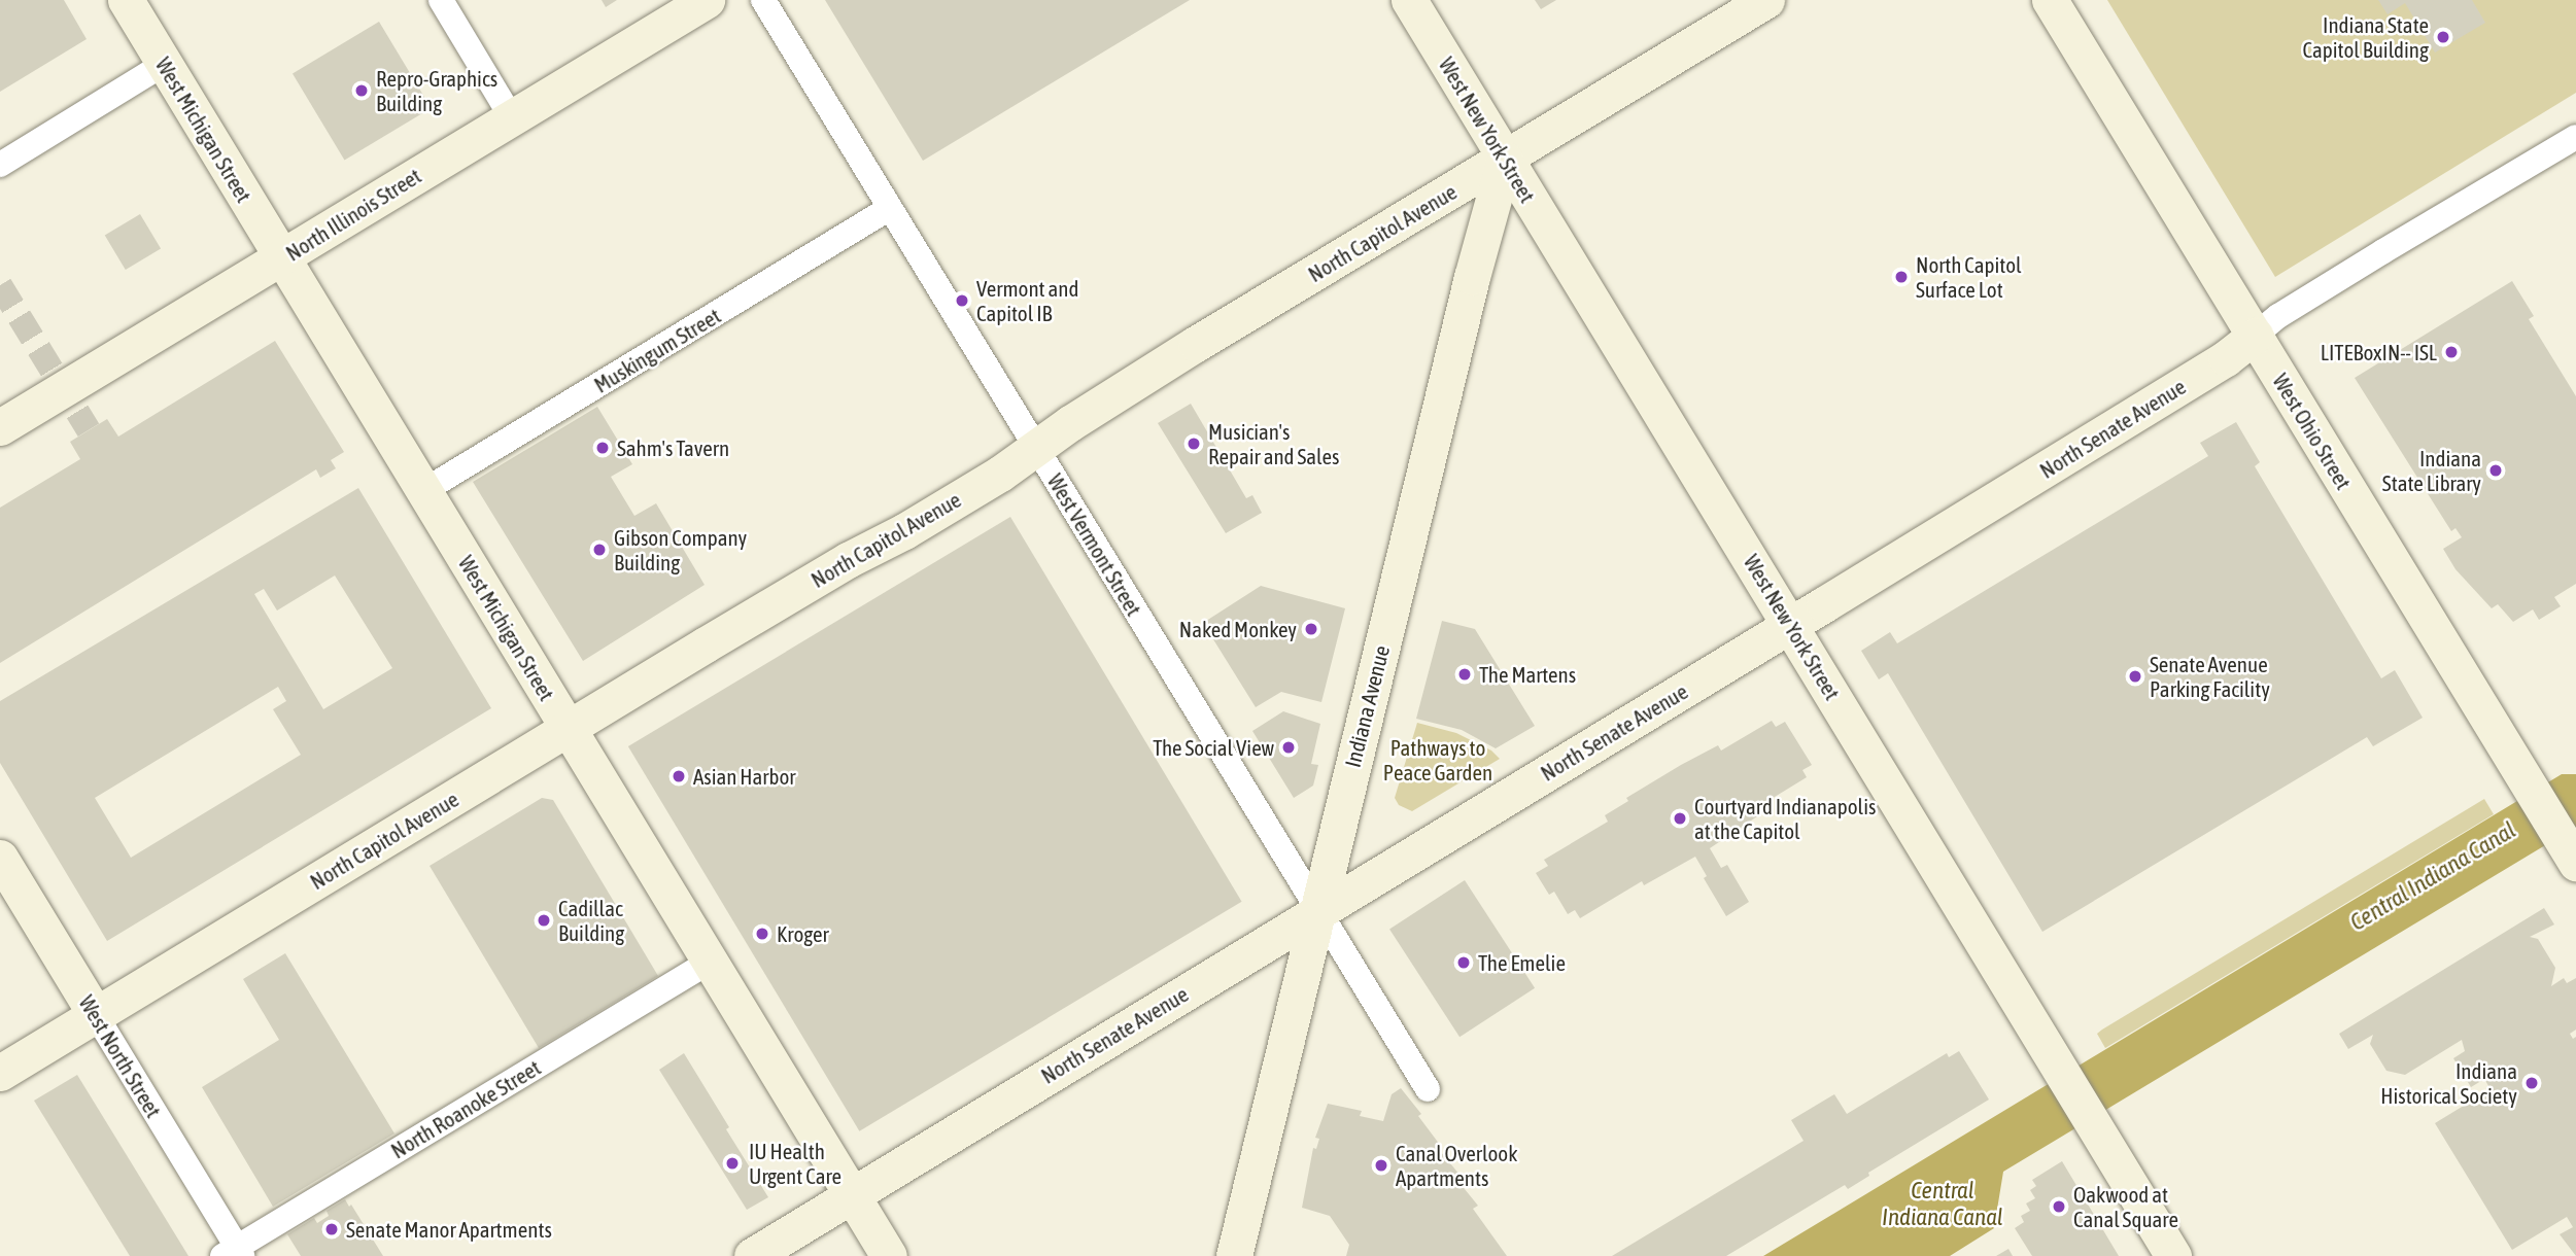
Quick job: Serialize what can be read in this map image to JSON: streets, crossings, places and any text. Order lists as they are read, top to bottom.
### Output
{
  "streets": {
    "main road": [
      "West Michigan Street",
      "West New York Street",
      "North Illinois Street",
      "North Capitol Avenue",
      "North Senate Avenue",
      "West Ohio Street",
      "Indiana Avenue",
      "West North Street"
    ],
    "street": ["Muskingum Street", "West Vermont Street", "North Roanoke Street"]
  },
  "crossings": [
    ["West Michigan Street", "North Illinois Street"],
    ["West Michigan Street", "North Capitol Avenue"],
    ["West Michigan Street", "Muskingum Street"],
    ["West Michigan Street", "North Senate Avenue"],
    ["West Michigan Street", "North Roanoke Street"],
    ["West New York Street", "North Capitol Avenue"],
    ["West New York Street", "North Senate Avenue"],
    ["West New York Street", "Indiana Avenue"],
    ["North Capitol Avenue", "West Vermont Street"],
    ["North Capitol Avenue", "Indiana Avenue"],
    ["North Capitol Avenue", "West North Street"],
    ["Muskingum Street", "West Vermont Street"],
    ["North Senate Avenue", "West Ohio Street"],
    ["North Senate Avenue", "West Vermont Street"],
    ["North Senate Avenue", "Indiana Avenue"],
    ["West Vermont Street", "Indiana Avenue"],
    ["West North Street", "North Roanoke Street"]
  ],
  "water": ["Central Indiana Canal"],
  "parks": ["Pathways to Peace Garden"],
  "places": [
    "Indiana State Capitol Building",
    "Repro-Graphics Building",
    "North Capitol Surface Lot",
    "Vermont and Capitol IB",
    "LITEBoxIN-- ISL",
    "Musician's Repair and Sales",
    "Sahm's Tavern",
    "Indiana State Library",
    "Gibson Company Building",
    "Naked Monkey",
    "The Martens",
    "Senate Avenue Parking Facility",
    "The Social View",
    "Asian Harbor",
    "Courtyard Indianapolis at the Capitol",
    "Cadillac Building",
    "Kroger",
    "The Emelie",
    "Indiana Historical Society",
    "IU Health Urgent Care",
    "Canal Overlook Apartments",
    "Oakwood at Canal Square",
    "Senate Manor Apartments"
  ]
}
